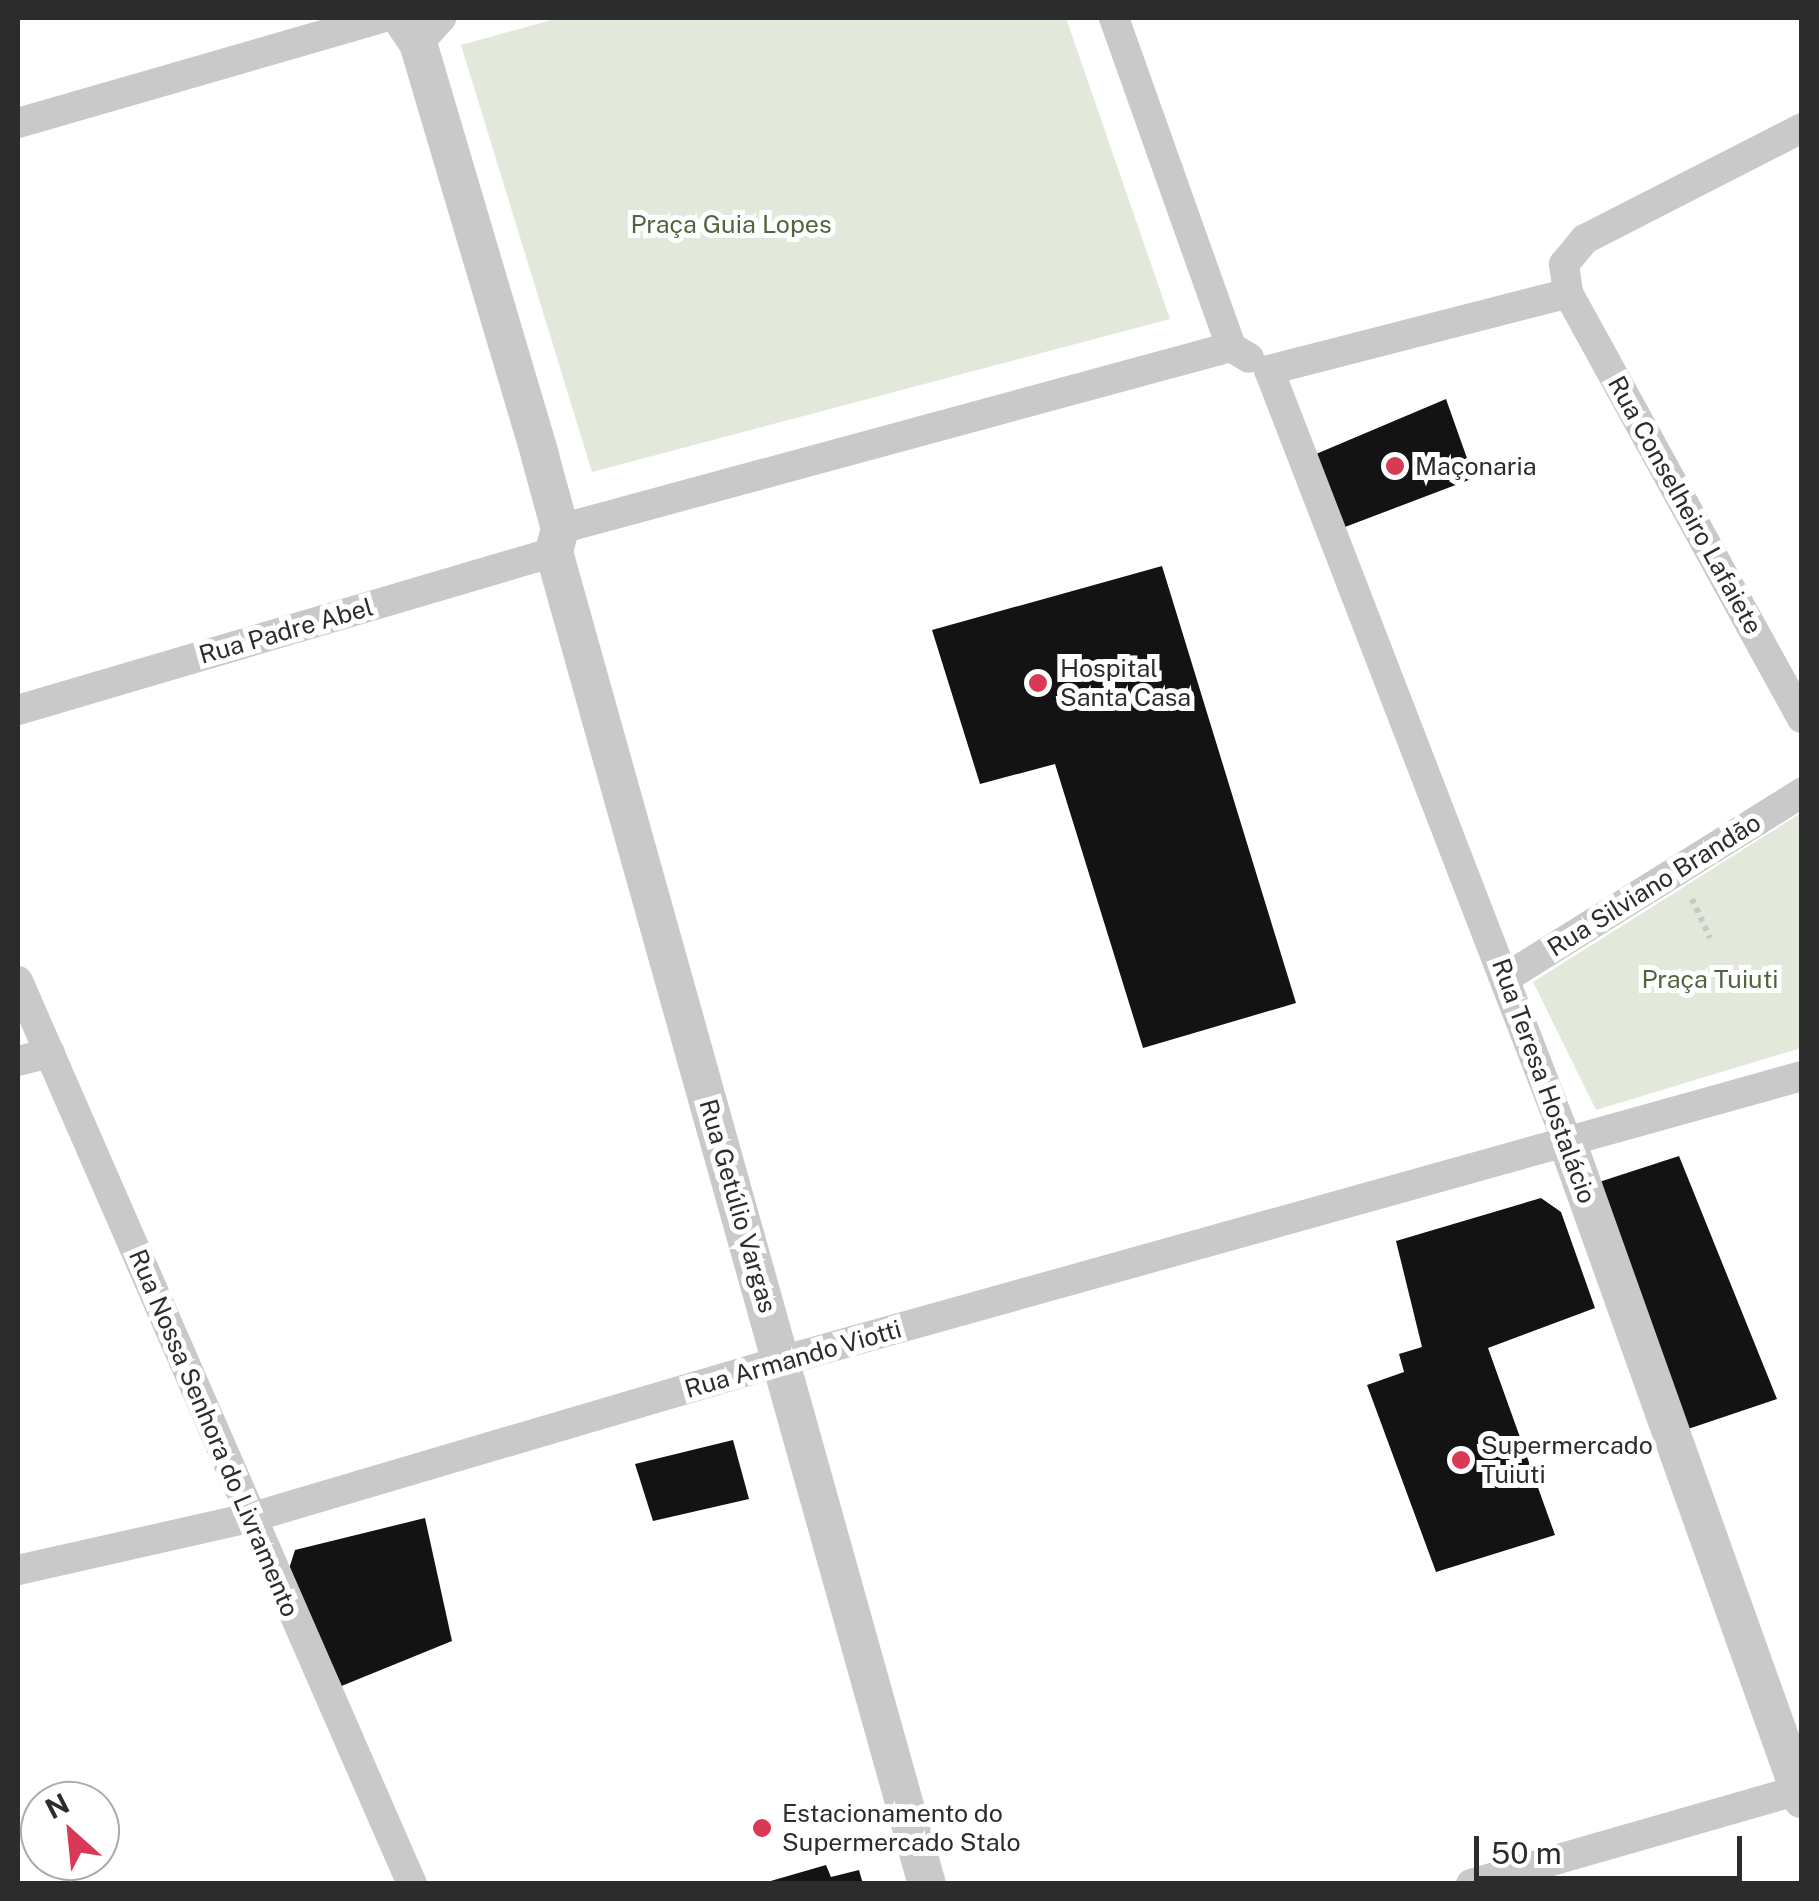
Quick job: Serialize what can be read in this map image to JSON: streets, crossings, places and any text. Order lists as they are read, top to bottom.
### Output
{
  "streets": {
    "street": [
      "Rua Conselheiro Lafaiete",
      "Rua Padre Abel",
      "Rua Silviano Brandão",
      "Rua Teresa Hostalácio",
      "Rua Getúlio Vargas",
      "Rua Armando Viotti",
      "Rua Nossa Senhora do Livramento"
    ]
  },
  "crossings": [
    ["Rua Padre Abel", "Rua Getúlio Vargas"],
    ["Rua Silviano Brandão", "Rua Teresa Hostalácio"],
    ["Rua Teresa Hostalácio", "Rua Armando Viotti"],
    ["Rua Getúlio Vargas", "Rua Armando Viotti"],
    ["Rua Armando Viotti", "Rua Nossa Senhora do Livramento"]
  ],
  "parks": ["Praça Guia Lopes", "Praça Tuiuti"],
  "places": [
    "Maçonaria",
    "Hospital Santa Casa",
    "Supermercado Tuiuti",
    "Estacionamento do Supermercado Stalo"
  ],
  "scale_bar": "50 m",
  "north": "top left"
}
